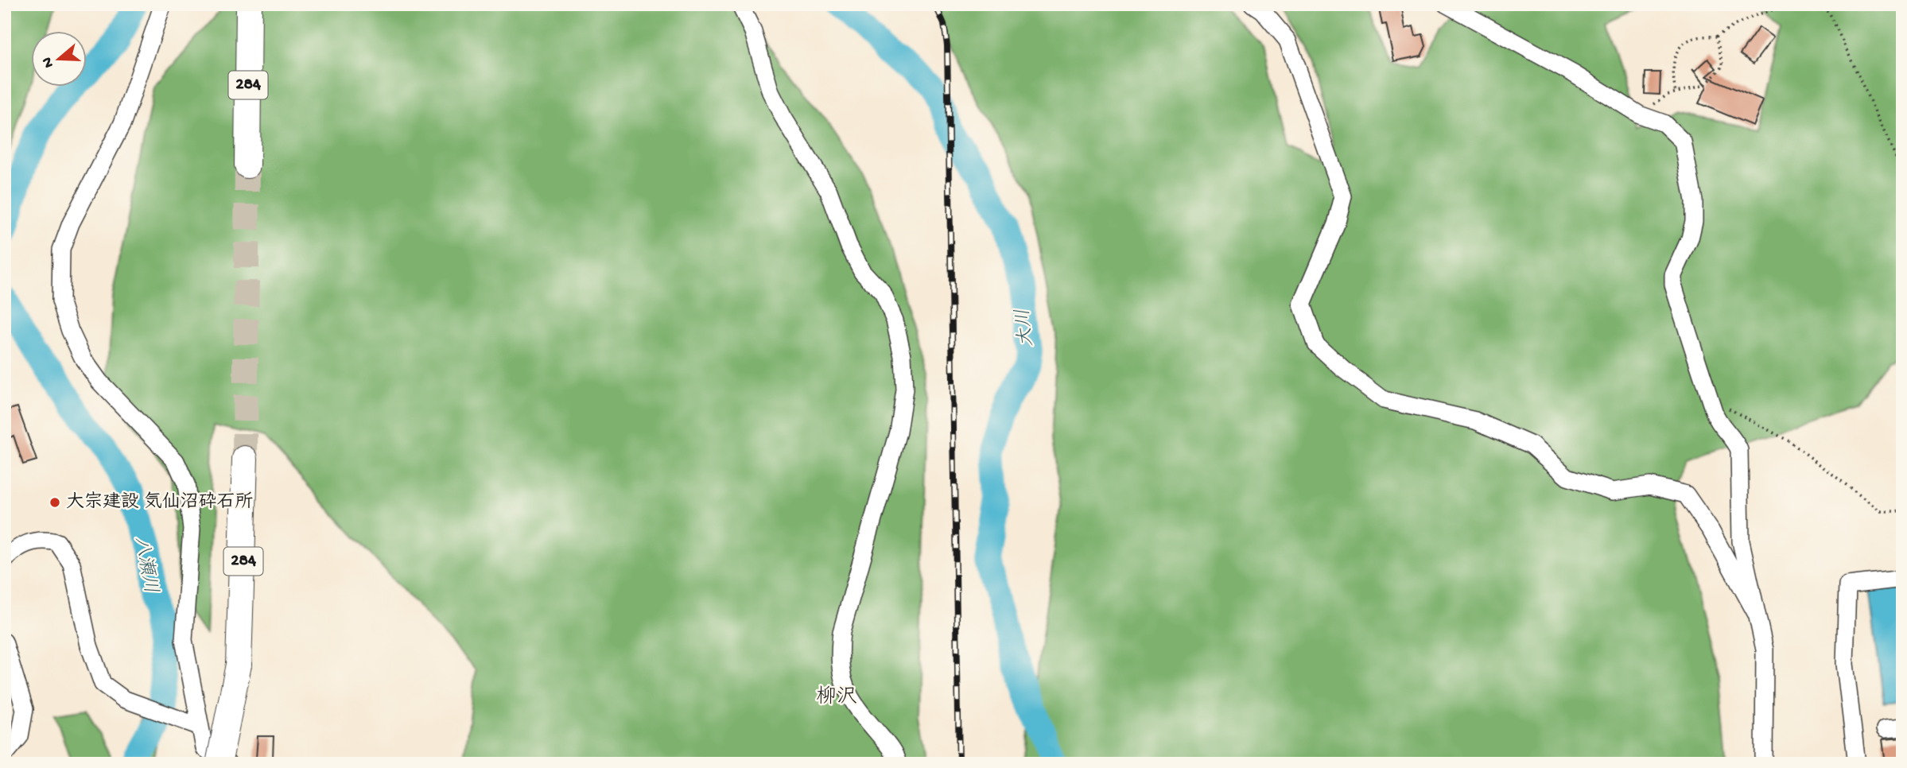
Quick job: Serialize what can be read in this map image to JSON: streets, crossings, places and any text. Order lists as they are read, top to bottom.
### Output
{
  "streets": {
    "highway": ["284"]
  },
  "districts": ["柳沢"],
  "water": ["大川", "八瀬川"],
  "places": ["大宗建設 気仙沼砕石所"],
  "north": "left"
}
